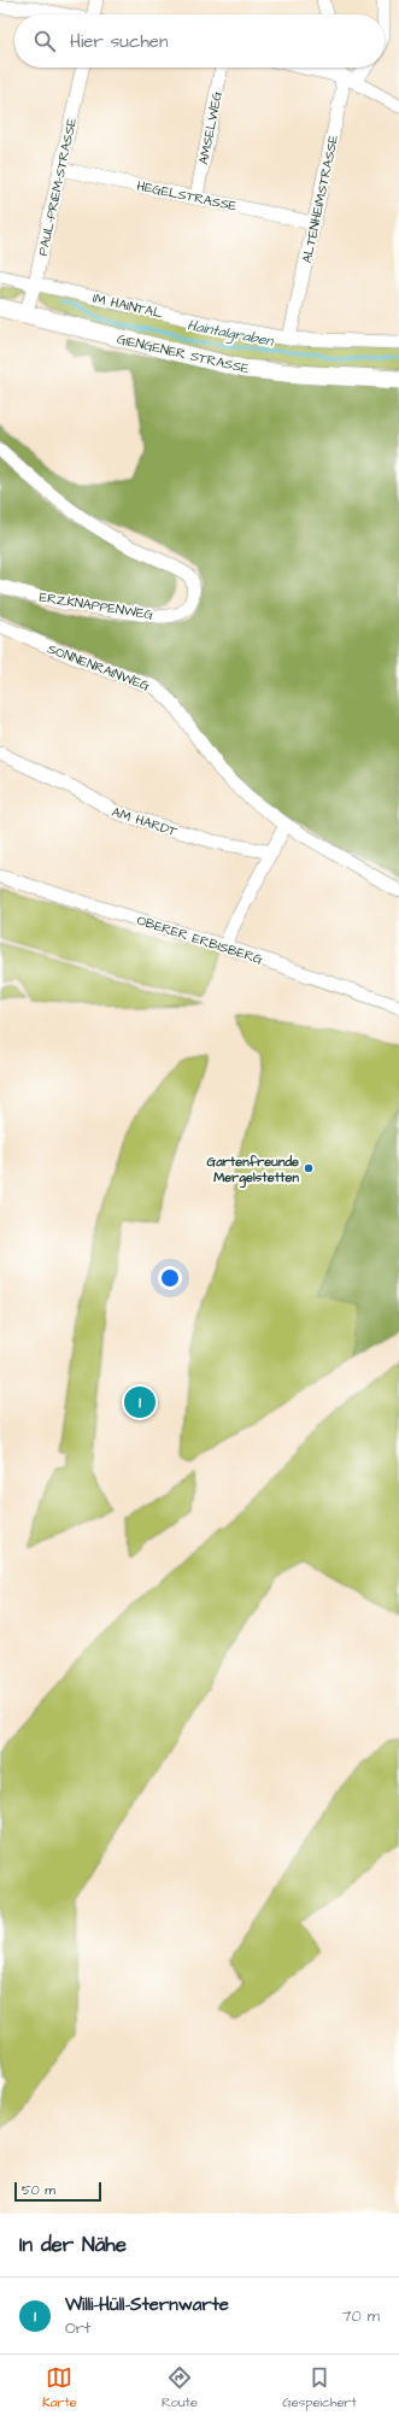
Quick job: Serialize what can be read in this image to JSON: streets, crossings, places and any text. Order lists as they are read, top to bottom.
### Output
{
  "streets": {
    "main road": ["GIENGENER STRASSE"],
    "street": [
      "AMSELWEG",
      "PAUL-PRIEM-STRASSE",
      "HEGELSTRASSE",
      "ALTENHEIMSTRASSE",
      "IM HAINTAL",
      "ERZKNAPPENWEG",
      "SONNENRAINWEG",
      "AM HARDT",
      "OBERER ERBISBERG"
    ]
  },
  "crossings": [
    ["AMSELWEG", "HEGELSTRASSE"],
    ["PAUL-PRIEM-STRASSE", "HEGELSTRASSE"],
    ["PAUL-PRIEM-STRASSE", "IM HAINTAL"],
    ["PAUL-PRIEM-STRASSE", "GIENGENER STRASSE"],
    ["HEGELSTRASSE", "ALTENHEIMSTRASSE"],
    ["ALTENHEIMSTRASSE", "IM HAINTAL"]
  ],
  "water": ["Haintalgraben"],
  "places": ["Gartenfreunde Mergelstetten"],
  "scale_bar": "50 m",
  "page": {
    "search": "Hier suchen",
    "pins": "1",
    "scale": "50 m",
    "heading": "In der Nähe",
    "list": [
      {
        "mark": "1",
        "name": "Willi-Hüll-Sternwarte",
        "note": "Ort",
        "value": "70 m"
      }
    ],
    "nav": ["Karte", "Route", "Gespeichert"]
  }
}
